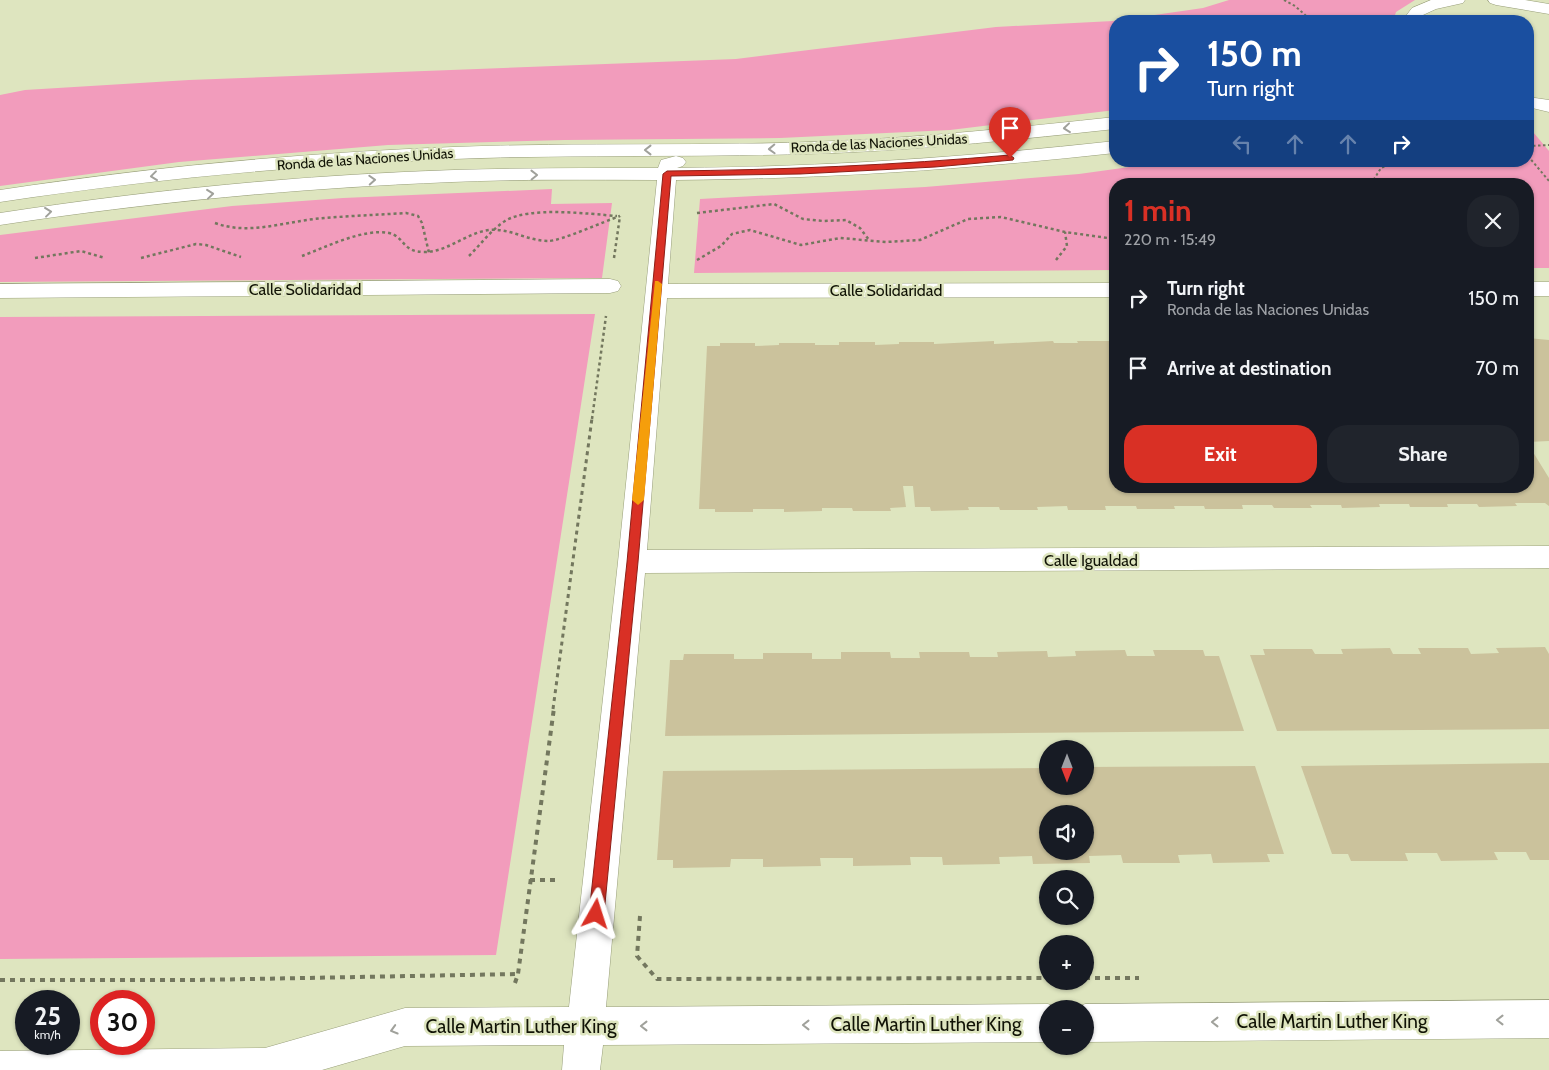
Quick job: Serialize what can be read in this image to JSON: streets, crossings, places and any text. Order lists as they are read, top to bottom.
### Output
{
  "streets": {
    "street": [
      "Ronda de las Naciones Unidas",
      "Calle Solidaridad",
      "Calle Igualdad",
      "Calle Martin Luther King"
    ]
  },
  "one_way": ["Calle Martin Luther King"],
  "north": "bottom",
  "page": {
    "turn": ["150 m", "Turn right"],
    "heading": ["1 min", "220 m · 15:49"],
    "list": [
      {
        "name": "Turn right",
        "note": "Ronda de las Naciones Unidas",
        "value": "150 m"
      },
      {
        "name": "Arrive at destination",
        "value": "70 m"
      }
    ],
    "buttons": ["Exit", "Share"],
    "map_buttons": ["+", "−"],
    "speed": "25 km/h",
    "limit": "30"
  }
}
